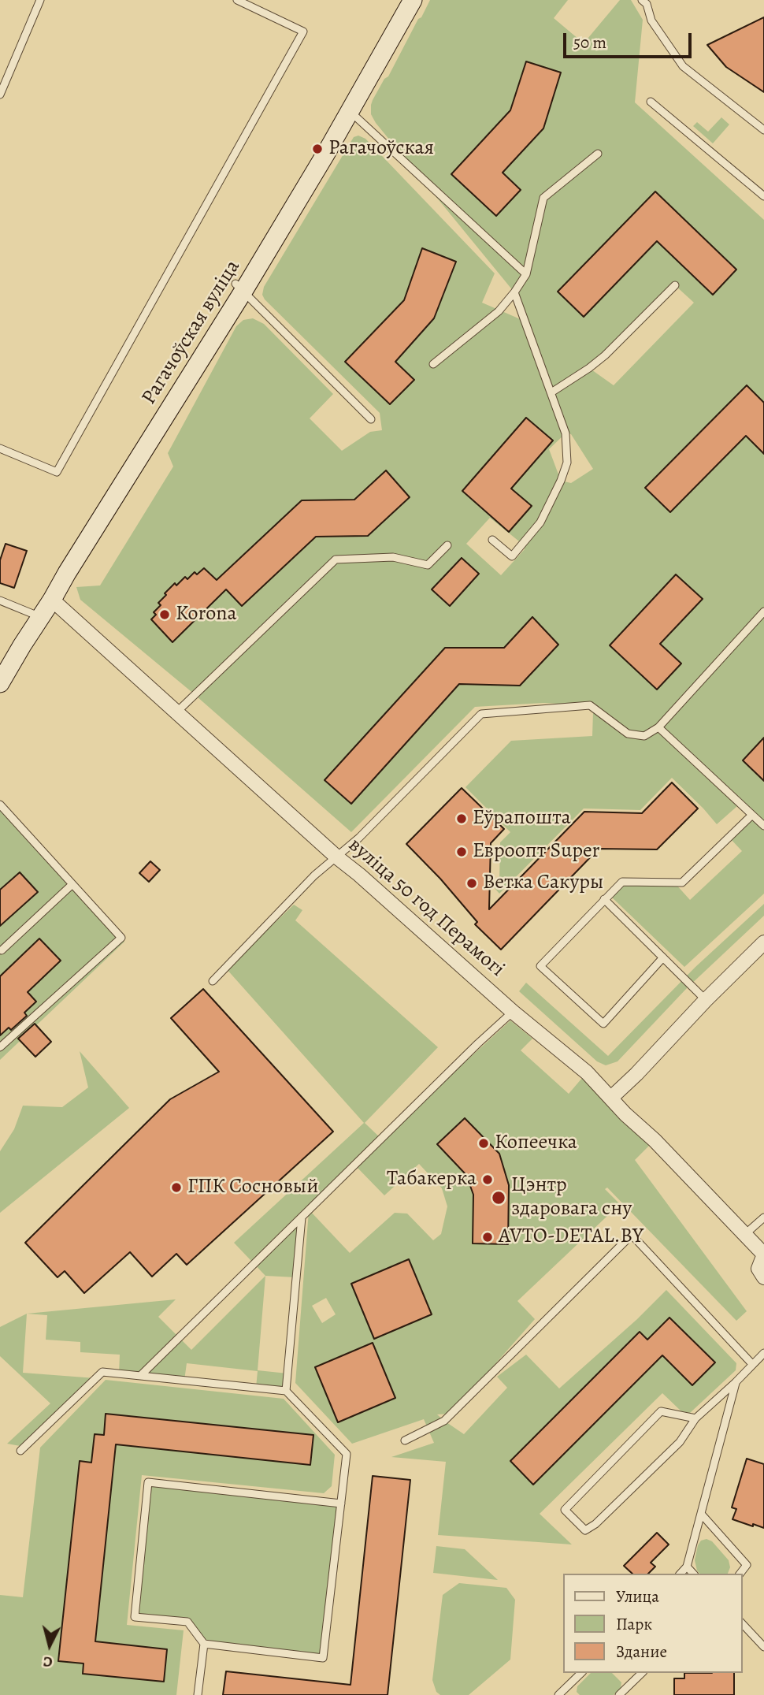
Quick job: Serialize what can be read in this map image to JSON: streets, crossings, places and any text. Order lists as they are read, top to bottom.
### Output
{
  "streets": {
    "street": ["Рагачоўская вуліца", "вуліца 50 год Перамогі"]
  },
  "crossings": [
    ["Рагачоўская вуліца", "вуліца 50 год Перамогі"]
  ],
  "places": [
    "Рагачоўская",
    "Korona",
    "Еўрапошта",
    "Евроопт Super",
    "Ветка Сакуры",
    "Копеечка",
    "Табакерка",
    "ГПК Сосновый",
    "Цэнтр здаровага сну",
    "AVTO-DETAL.BY"
  ],
  "legend": ["Улица", "Парк", "Здание"],
  "scale_bar": "50 m",
  "north": "bottom"
}
